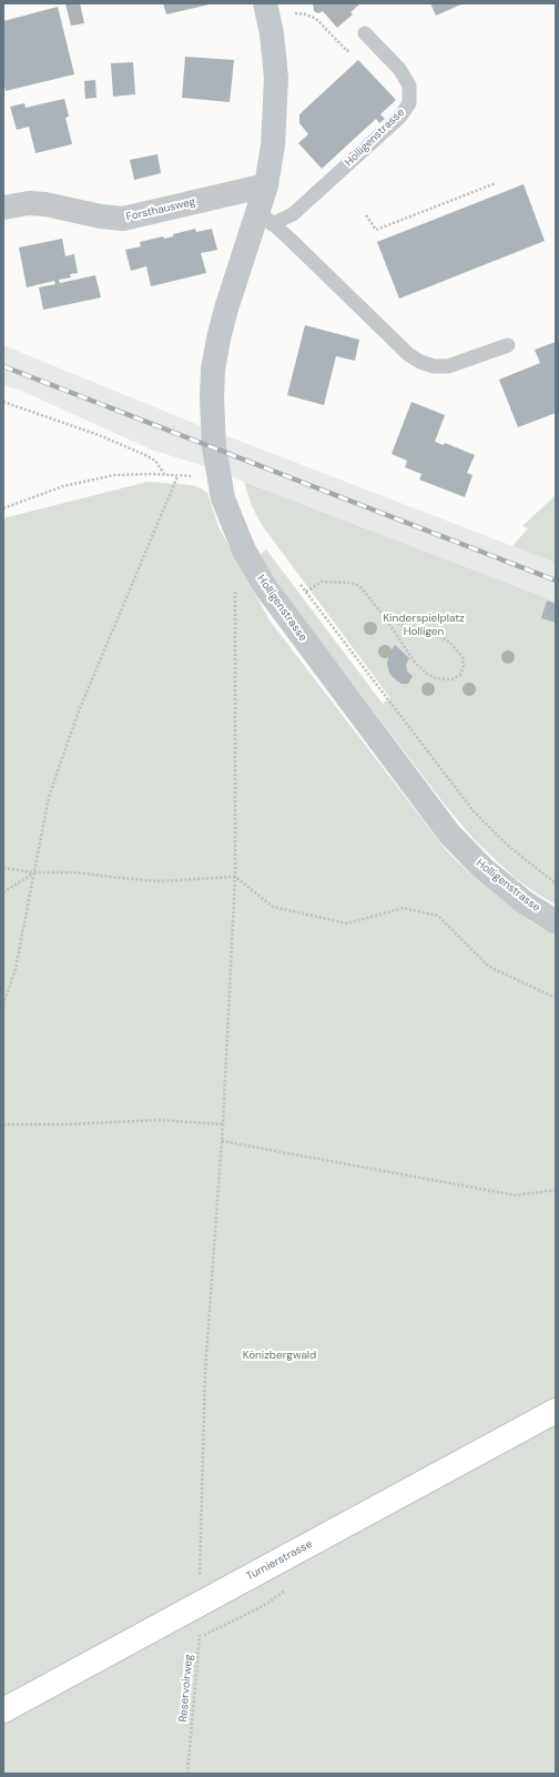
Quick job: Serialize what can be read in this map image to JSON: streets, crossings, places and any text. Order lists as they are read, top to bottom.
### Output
{
  "streets": {
    "main road": ["Turnierstrasse"],
    "street": ["Holligenstrasse", "Forsthausweg"],
    "path": ["Reservoirweg"]
  },
  "crossings": [
    ["Holligenstrasse", "Forsthausweg"],
    ["Holligenstrasse", "Reservoirweg"],
    ["Turnierstrasse", "Reservoirweg"]
  ],
  "parks": ["Kinderspielplatz Holligen", "Könizbergwald"]
}
